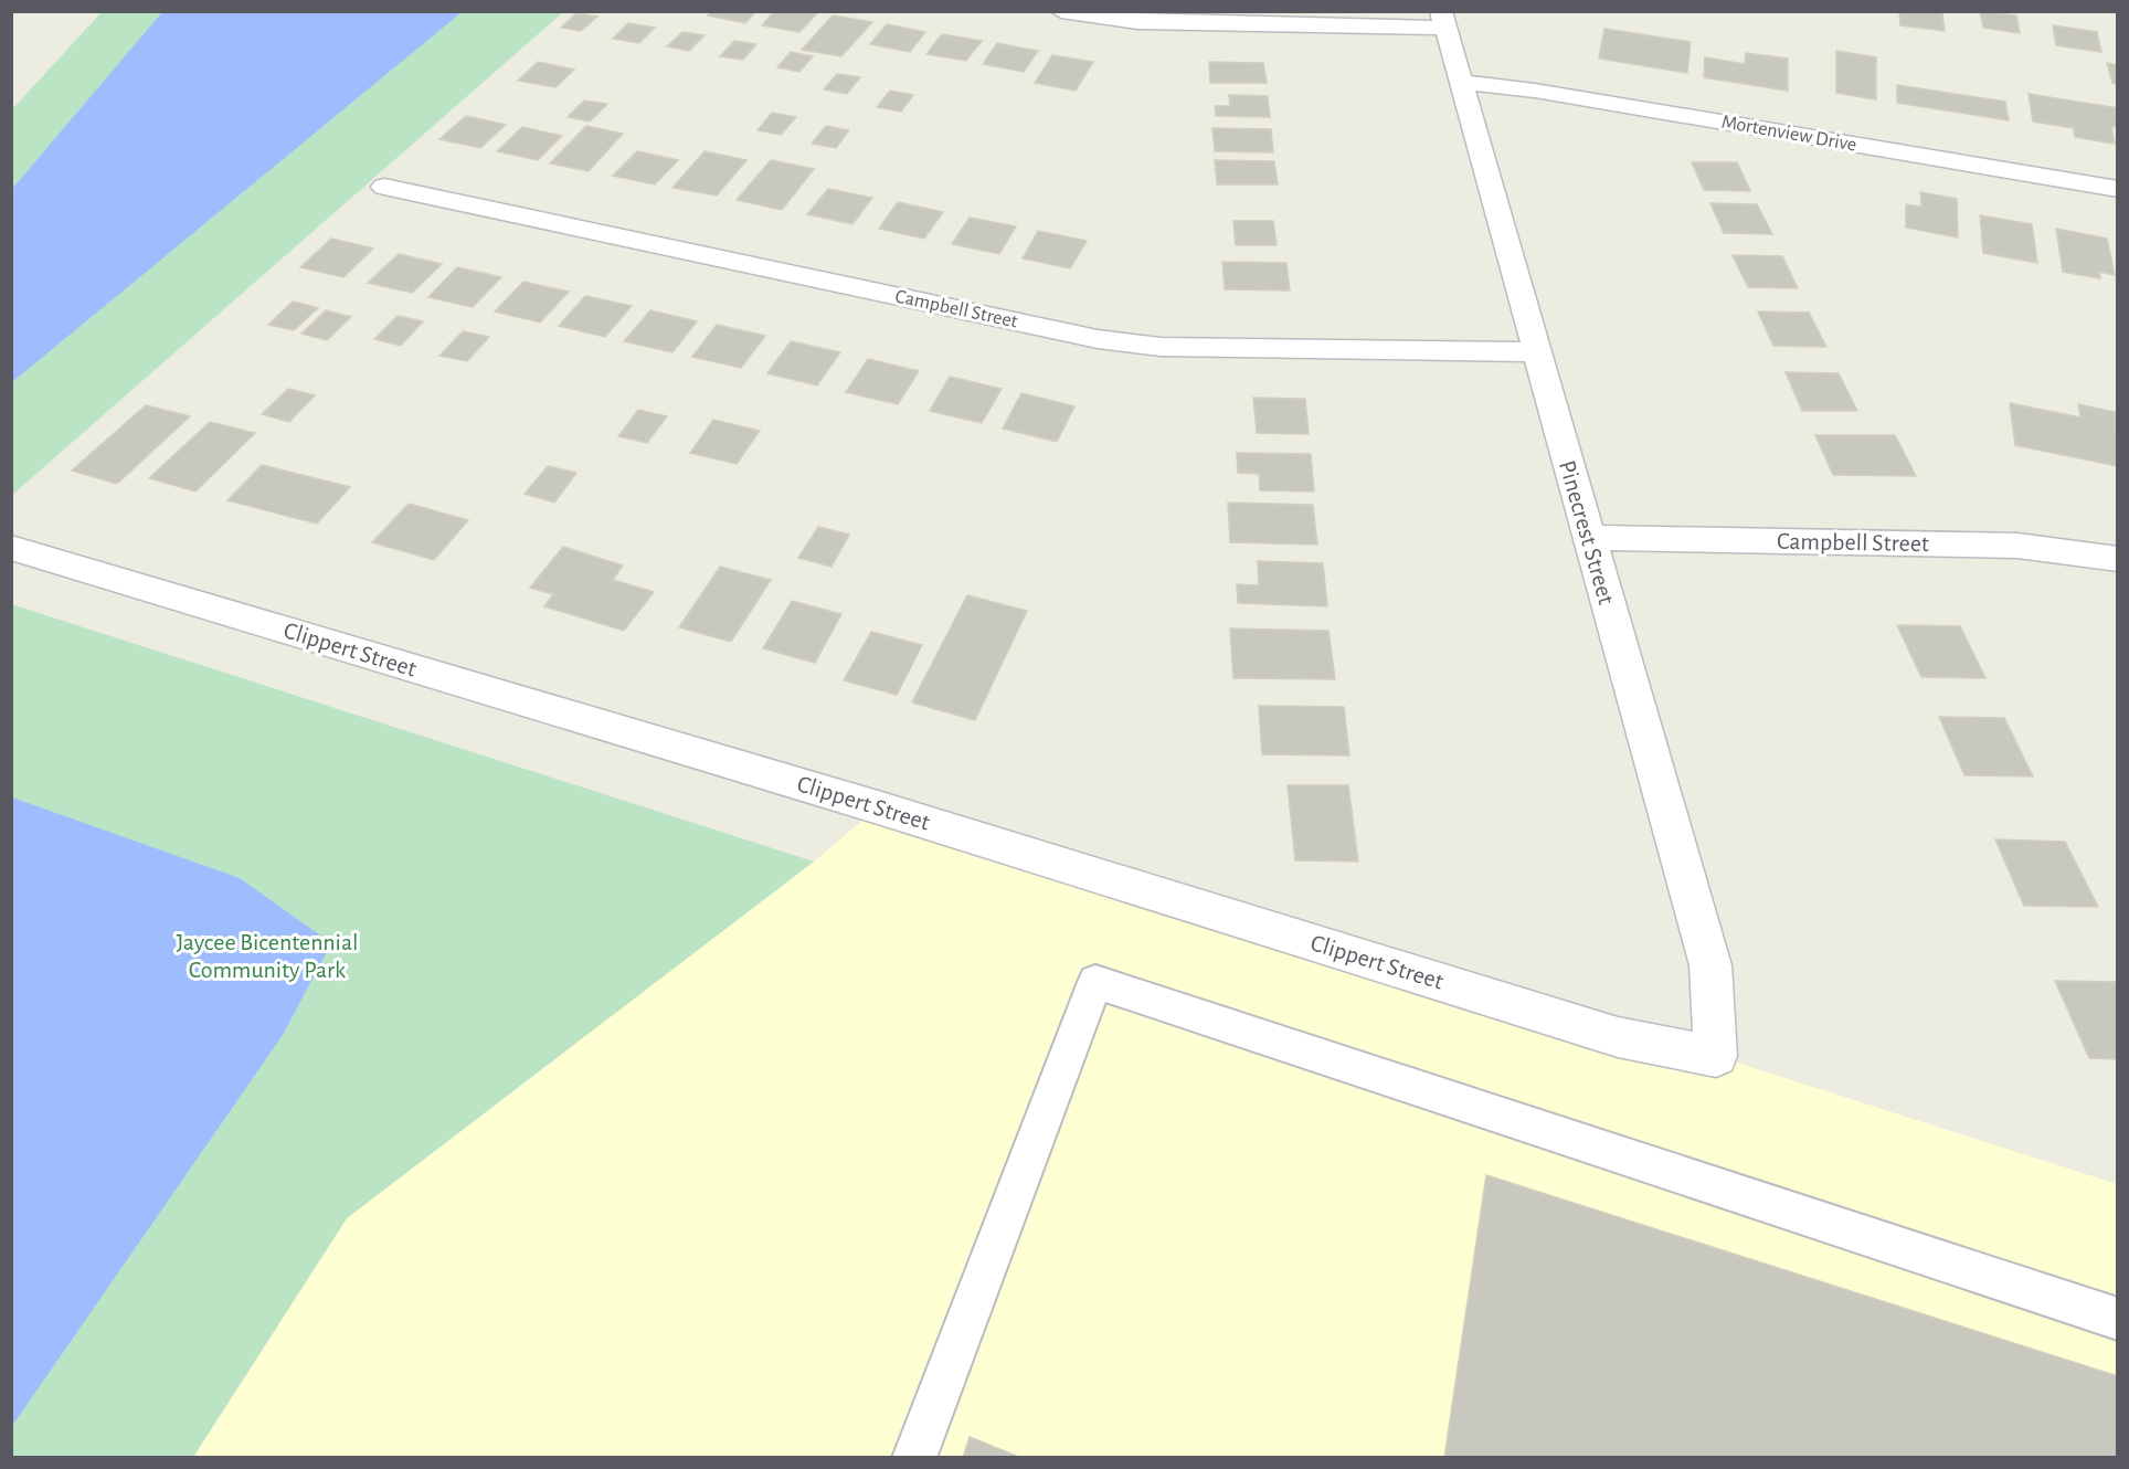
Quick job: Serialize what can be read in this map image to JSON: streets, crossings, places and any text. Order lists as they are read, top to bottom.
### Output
{
  "streets": {
    "street": [
      "Mortenview Drive",
      "Campbell Street",
      "Pinecrest Street",
      "Clippert Street"
    ]
  },
  "crossings": [
    ["Mortenview Drive", "Pinecrest Street"],
    ["Campbell Street", "Pinecrest Street"],
    ["Pinecrest Street", "Clippert Street"]
  ],
  "parks": ["Jaycee Bicentennial Community Park"]
}
